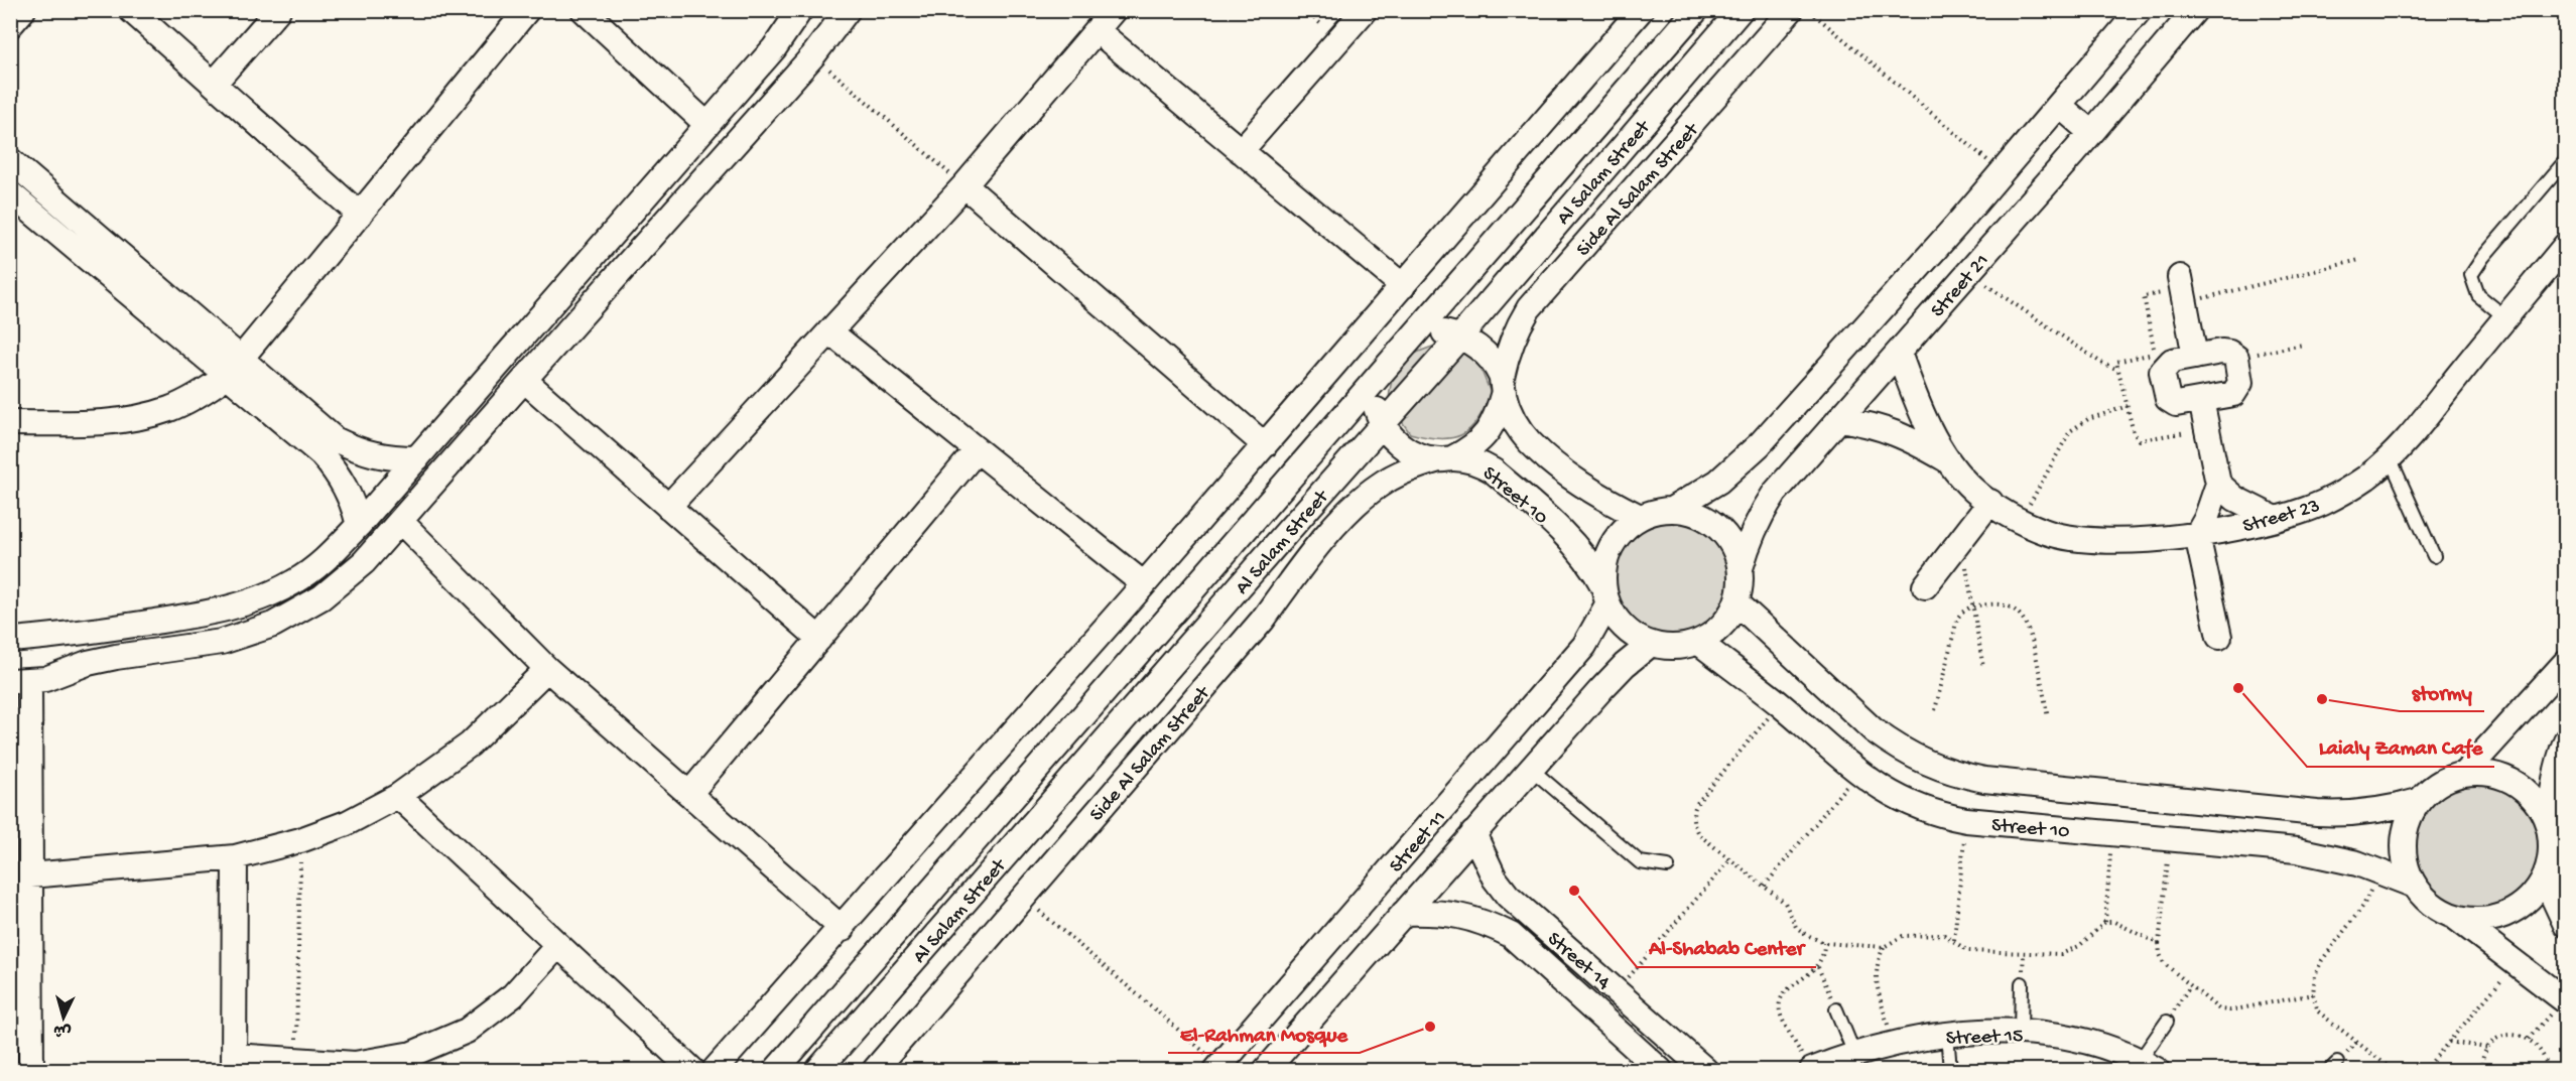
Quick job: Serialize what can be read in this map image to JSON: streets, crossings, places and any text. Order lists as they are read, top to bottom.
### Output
{
  "streets": {
    "street": [
      "Al Salam Street",
      "Side Al Salam Street",
      "Street 21",
      "Street 10",
      "Street 23",
      "Street 11",
      "Street 14",
      "Street 15"
    ]
  },
  "crossings": [
    ["Al Salam Street", "Street 10"],
    ["Side Al Salam Street", "Street 10"],
    ["Street 21", "Street 10"],
    ["Street 21", "Street 23"],
    ["Street 21", "Street 11"],
    ["Street 10", "Street 11"],
    ["Street 11", "Street 14"]
  ],
  "places": [
    "Laialy Zaman Cafe",
    "stormy",
    "Al-Shabab Center",
    "El-Rahman Mosque"
  ],
  "north": "bottom"
}
